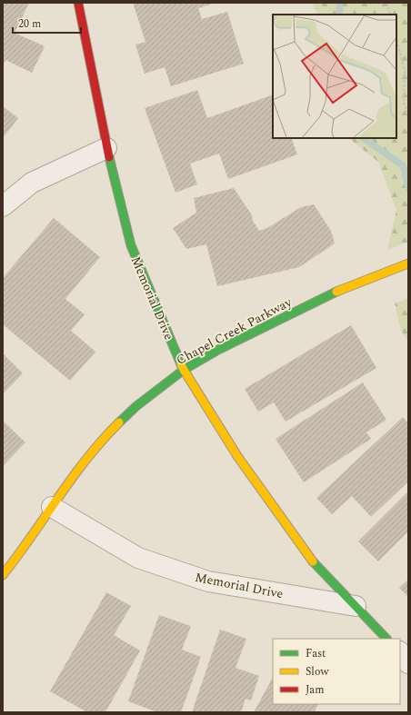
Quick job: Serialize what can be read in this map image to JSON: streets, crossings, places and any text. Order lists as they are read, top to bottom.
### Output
{
  "streets": {
    "street": ["Memorial Drive", "Chapel Creek Parkway"]
  },
  "crossings": [
    ["Memorial Drive", "Chapel Creek Parkway"]
  ],
  "legend": ["Fast", "Slow", "Jam"],
  "scale_bar": "20 m"
}
